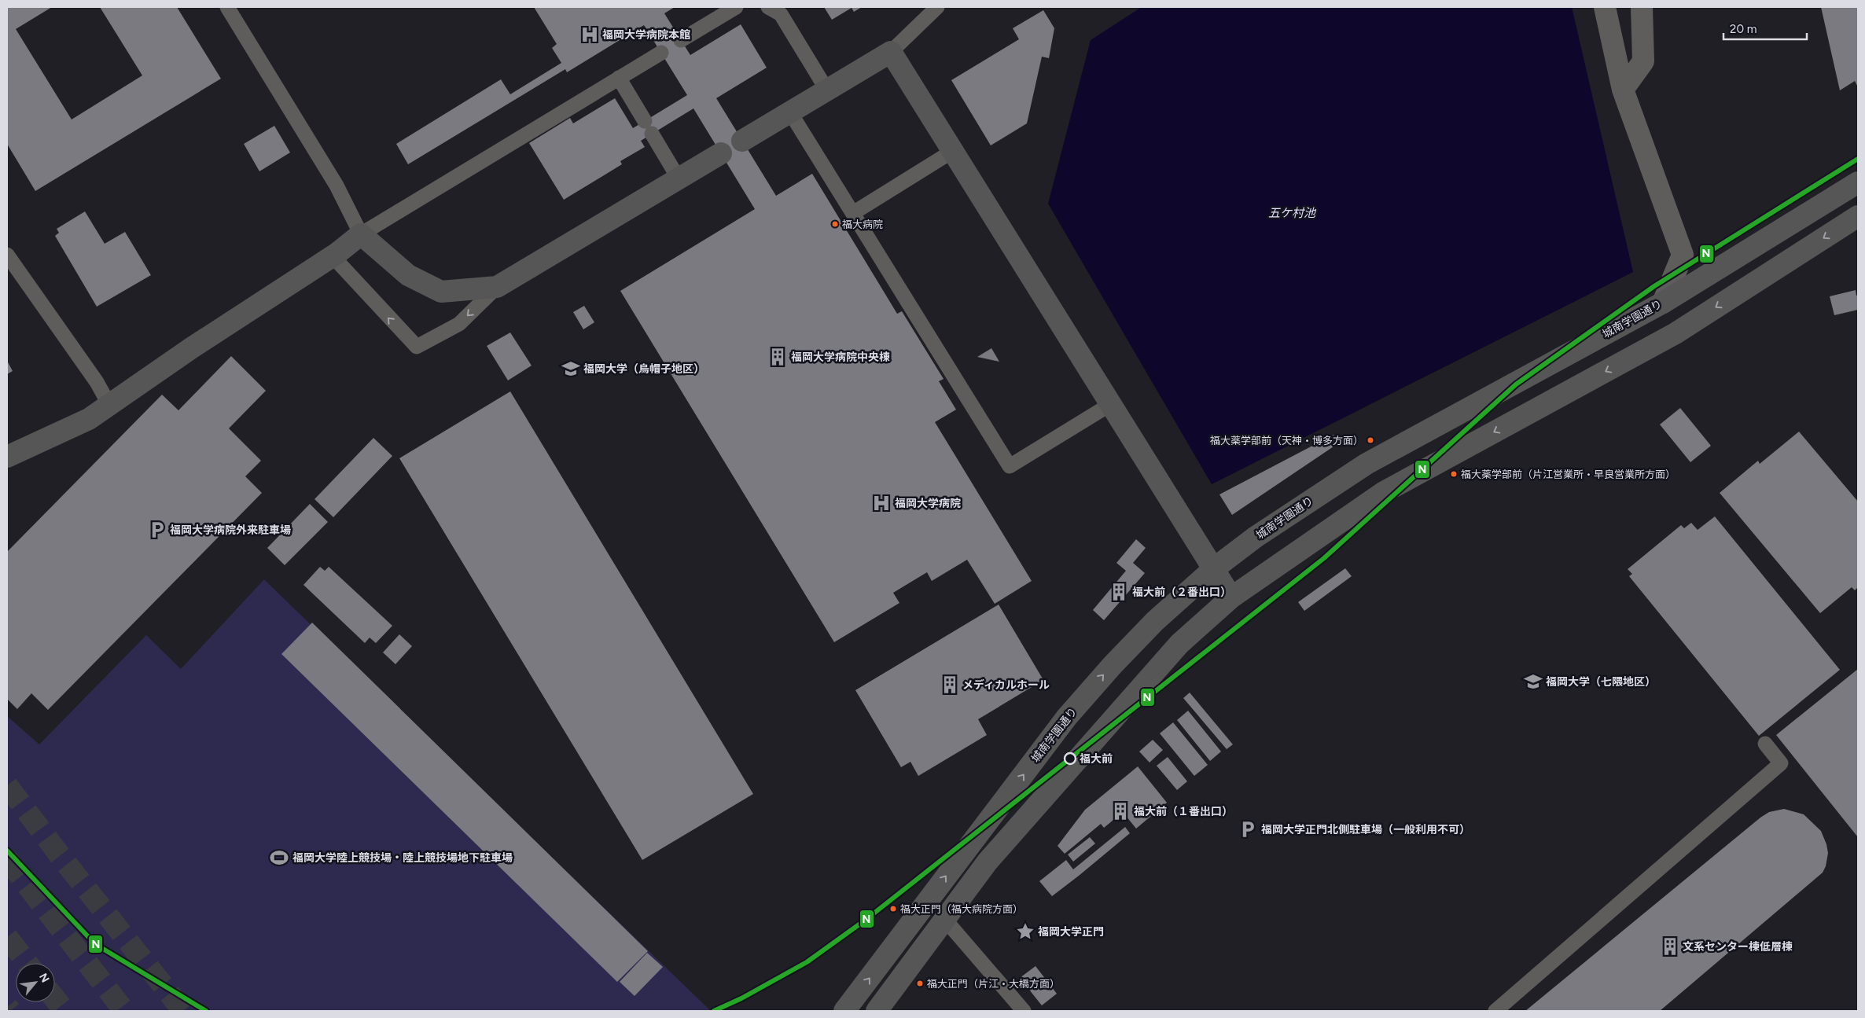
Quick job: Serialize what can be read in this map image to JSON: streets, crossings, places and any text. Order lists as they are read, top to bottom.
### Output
{
  "streets": {
    "street": ["城南学園通り"]
  },
  "water": ["五ケ村池"],
  "places": {
    "hospital": ["福岡大学病院本館", "福岡大学病院"],
    "other": [
      "福大病院",
      "福大薬学部前（天神・博多方面）",
      "福大薬学部前（片江営業所・早良営業所方面）",
      "福大前",
      "福大正門（福大病院方面）",
      "福大正門（片江・大橋方面）"
    ],
    "building": [
      "福岡大学病院中央棟",
      "福大前（２番出口）",
      "メディカルホール",
      "福大前（１番出口）",
      "文系センター棟低層棟"
    ],
    "school or university": ["福岡大学（烏帽子地区）", "福岡大学（七隈地区）"],
    "parking": ["福岡大学病院外来駐車場", "福岡大学正門北側駐車場（一般利用不可）"],
    "sports": ["福岡大学陸上競技場・陸上競技場地下駐車場"],
    "place": ["福岡大学正門"]
  },
  "lines": ["transit line N"],
  "scale_bar": "20 m",
  "north": "top right"
}
